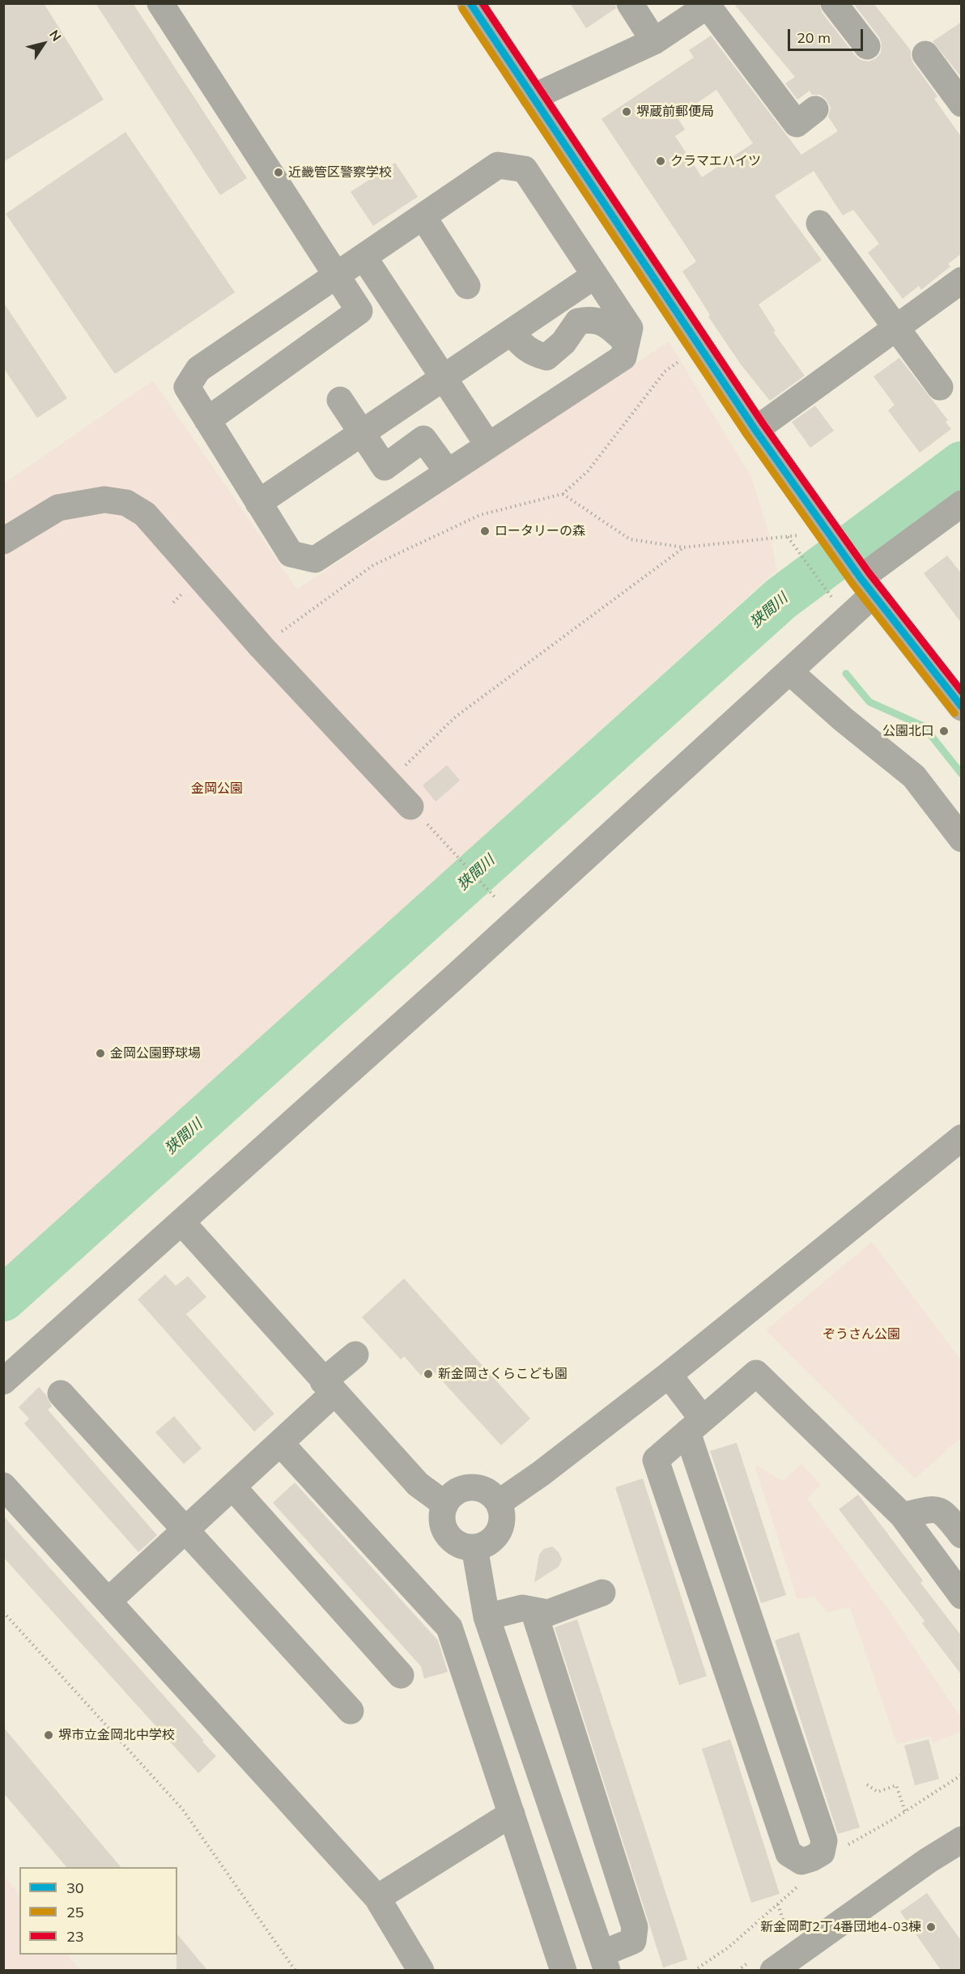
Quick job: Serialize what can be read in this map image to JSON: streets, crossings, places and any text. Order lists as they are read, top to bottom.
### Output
{
  "water": ["狭間川"],
  "parks": ["金岡公園", "ぞうさん公園"],
  "places": [
    "堺蔵前郵便局",
    "クラマエハイツ",
    "近畿管区警察学校",
    "ロータリーの森",
    "公園北口",
    "金岡公園野球場",
    "新金岡さくらこども園",
    "堺市立金岡北中学校",
    "新金岡町2丁4番団地4-03棟"
  ],
  "lines": ["transit line 30", "transit line 23", "transit line 25"],
  "legend": ["30", "25", "23"],
  "scale_bar": "20 m",
  "north": "top right"
}
